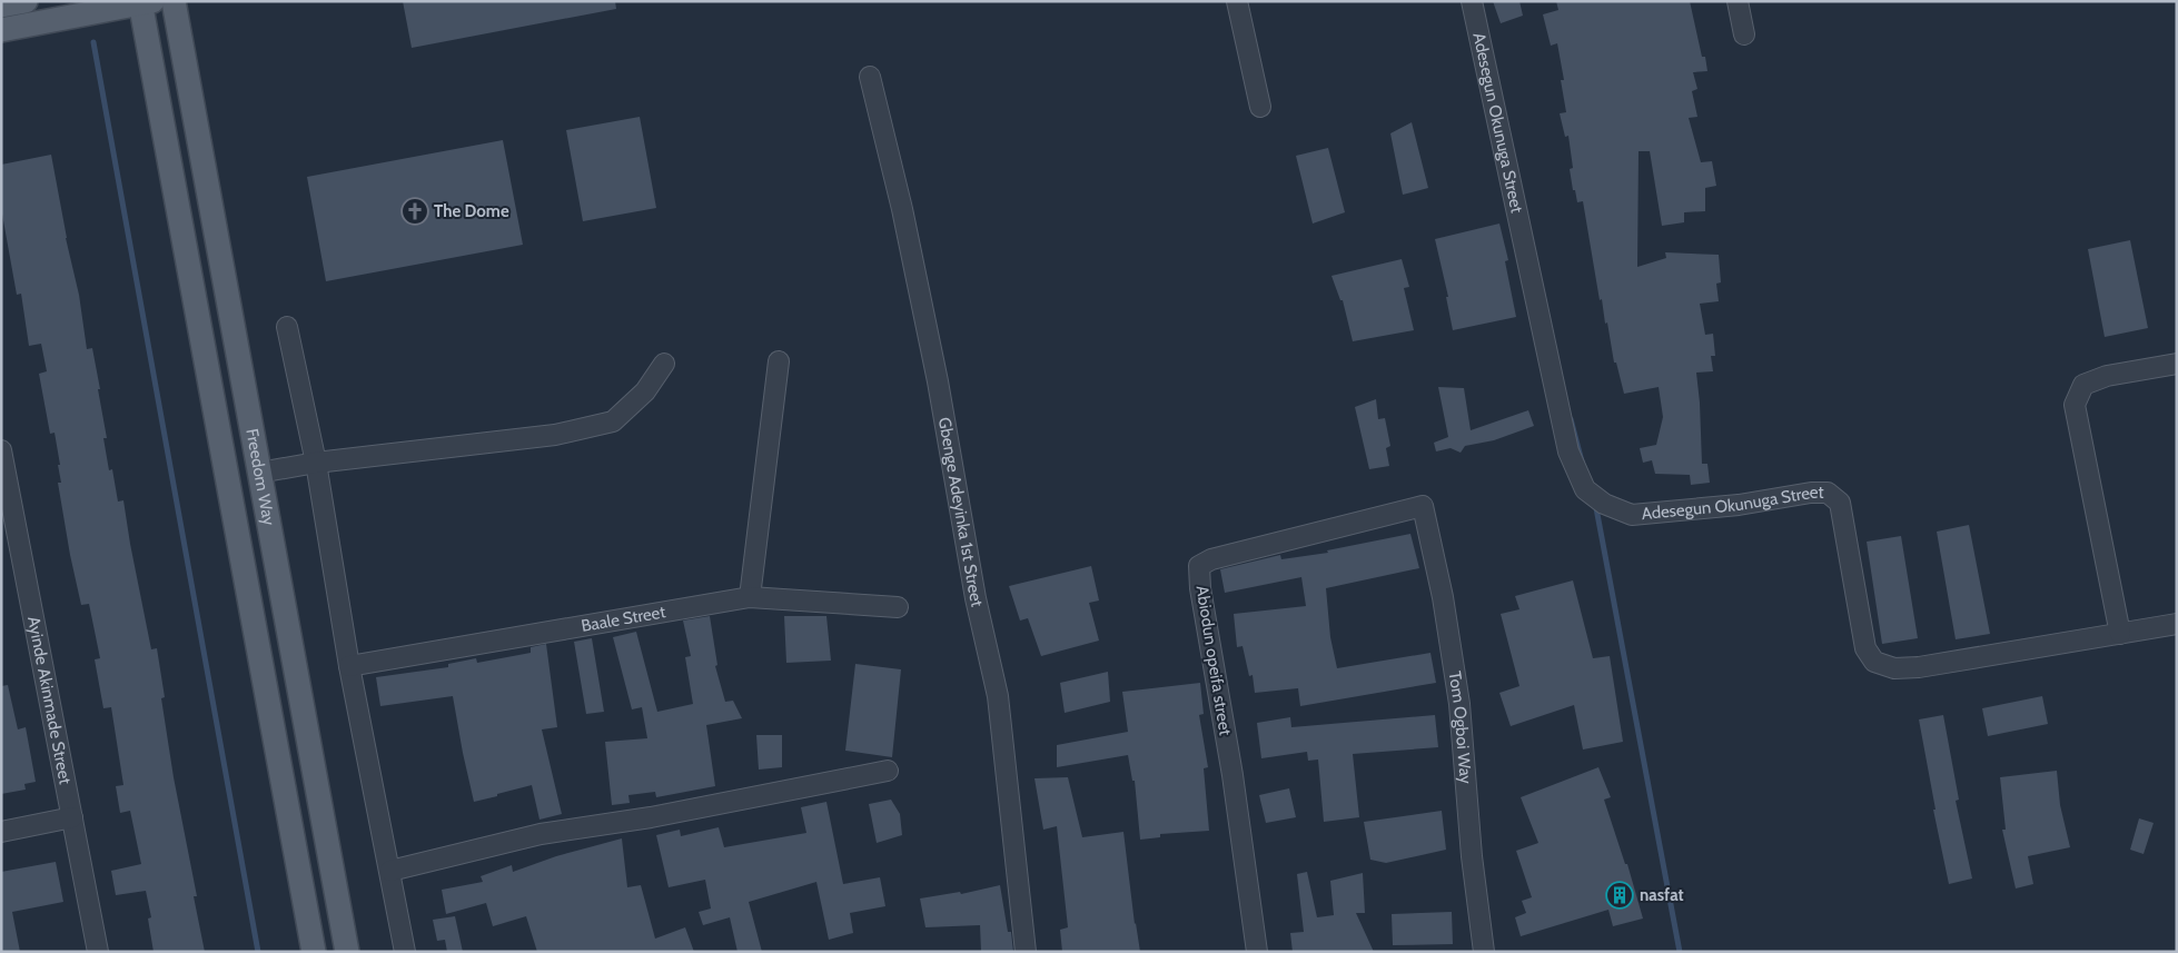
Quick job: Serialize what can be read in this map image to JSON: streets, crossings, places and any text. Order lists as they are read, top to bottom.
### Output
{
  "streets": {
    "main road": ["Freedom Way"],
    "street": [
      "Adesegun Okunuga Street",
      "Gbenge Adeyinka 1st Street",
      "Baale Street",
      "Abiodun opeifa street",
      "Ayinde Akinmade Street",
      "Tom Ogboi Way"
    ]
  },
  "crossings": [
    ["Abiodun opeifa street", "Tom Ogboi Way"]
  ],
  "places": {
    "church": ["The Dome"],
    "building": ["nasfat"]
  }
}
